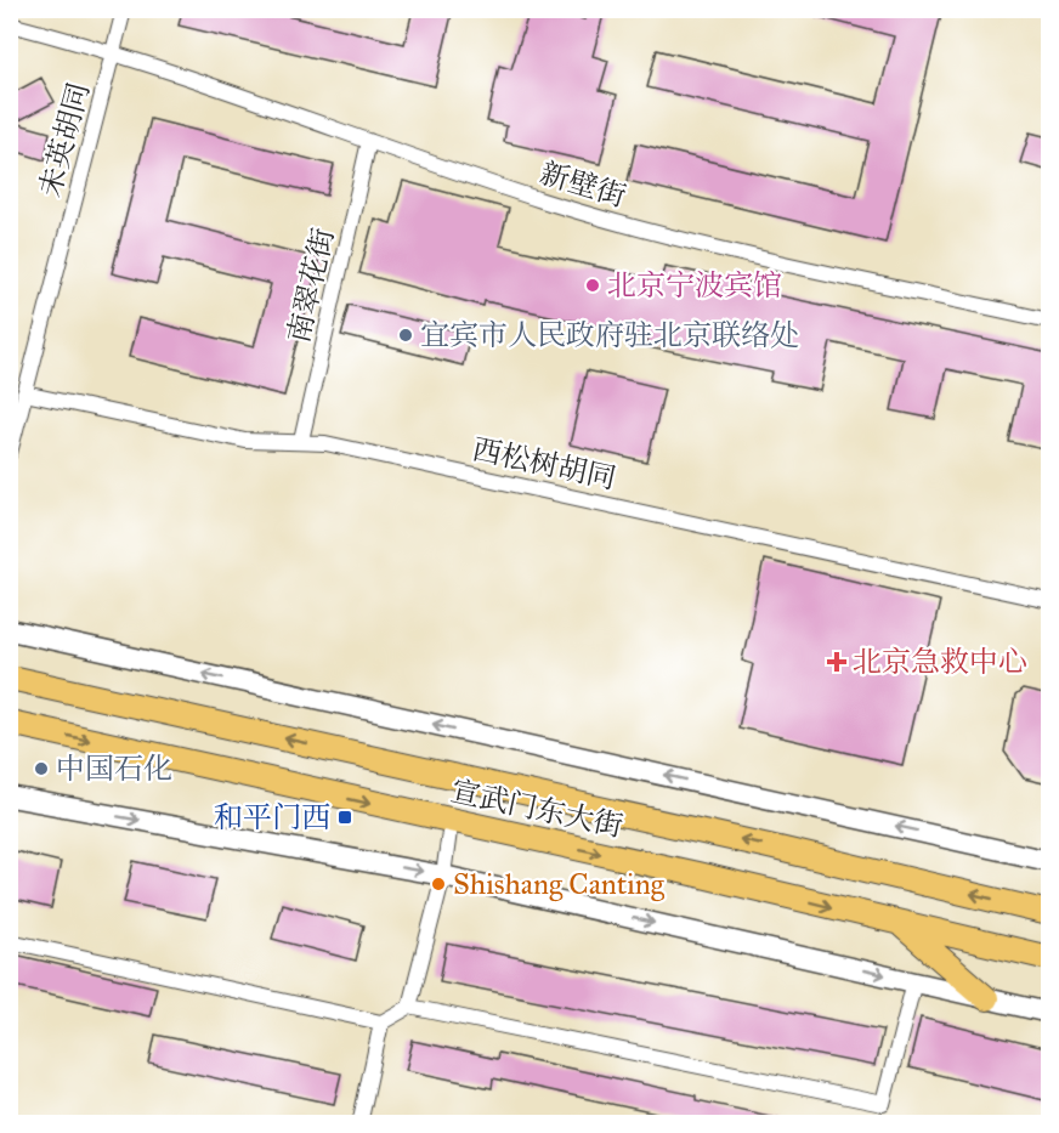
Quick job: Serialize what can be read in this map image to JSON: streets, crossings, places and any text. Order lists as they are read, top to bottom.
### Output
{
  "streets": {
    "main road": ["宣武门东大街"],
    "street": [
      "未英胡同",
      "新壁街",
      "南翠花街",
      "西松树胡同"
    ]
  },
  "crossings": [
    ["未英胡同", "新壁街"],
    ["未英胡同", "西松树胡同"],
    ["新壁街", "南翠花街"],
    ["南翠花街", "西松树胡同"]
  ],
  "places": {
    "other": [
      "北京宁波宾馆",
      "宜宾市人民政府驻北京联络处",
      "中国石化",
      "Shishang Canting"
    ],
    "health": ["北京急救中心"],
    "transit": ["和平门西"]
  }
}
